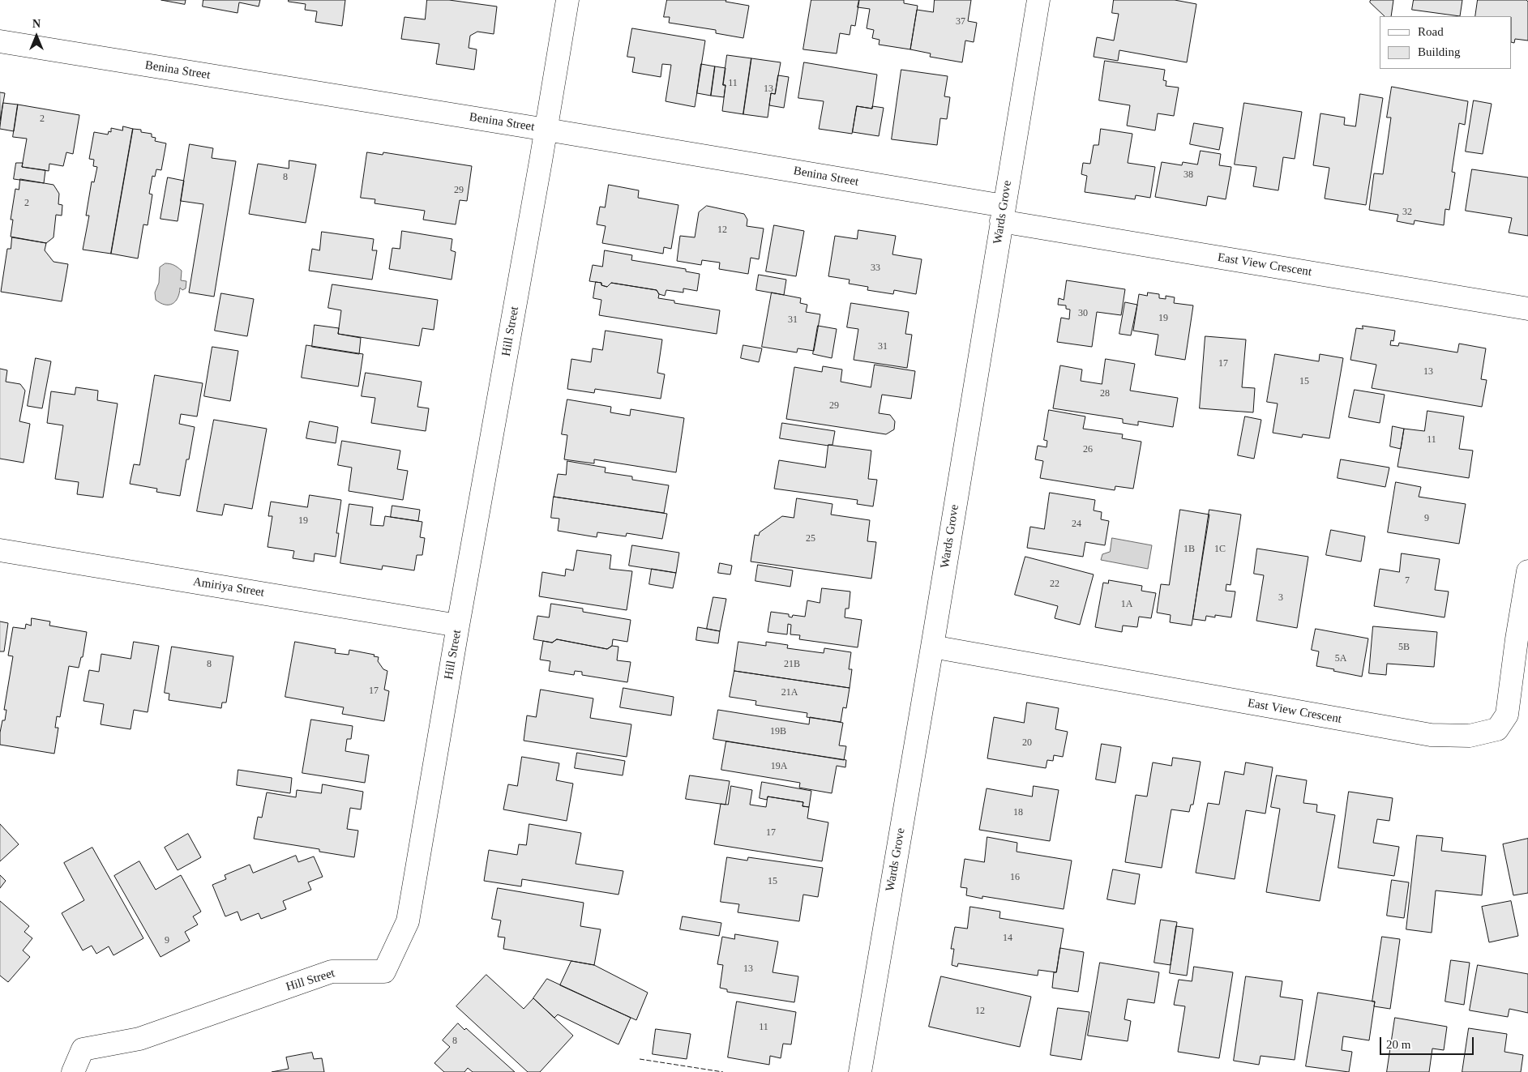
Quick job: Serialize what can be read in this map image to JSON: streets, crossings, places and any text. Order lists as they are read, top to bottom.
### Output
{
  "streets": {
    "street": [
      "Benina Street",
      "Wards Grove",
      "East View Crescent",
      "Hill Street",
      "Amiriya Street"
    ]
  },
  "crossings": [
    ["Benina Street", "Wards Grove"],
    ["Benina Street", "East View Crescent"],
    ["Benina Street", "Hill Street"],
    ["Wards Grove", "East View Crescent"],
    ["Hill Street", "Amiriya Street"]
  ],
  "house_numbers": [
    "37",
    "11",
    "13",
    "2",
    "38",
    "8",
    "29",
    "2",
    "32",
    "12",
    "33",
    "30",
    "19",
    "31",
    "31",
    "17",
    "13",
    "15",
    "28",
    "29",
    "11",
    "26",
    "9",
    "19",
    "24",
    "25",
    "1B",
    "1C",
    "7",
    "22",
    "3",
    "1A",
    "5B",
    "5A",
    "8",
    "21B",
    "17",
    "21A",
    "19B",
    "20",
    "19A",
    "18",
    "17",
    "16",
    "15",
    "14",
    "9",
    "13",
    "12",
    "11",
    "8"
  ],
  "legend": ["Road", "Building"],
  "scale_bar": "20 m",
  "north": "top"
}
